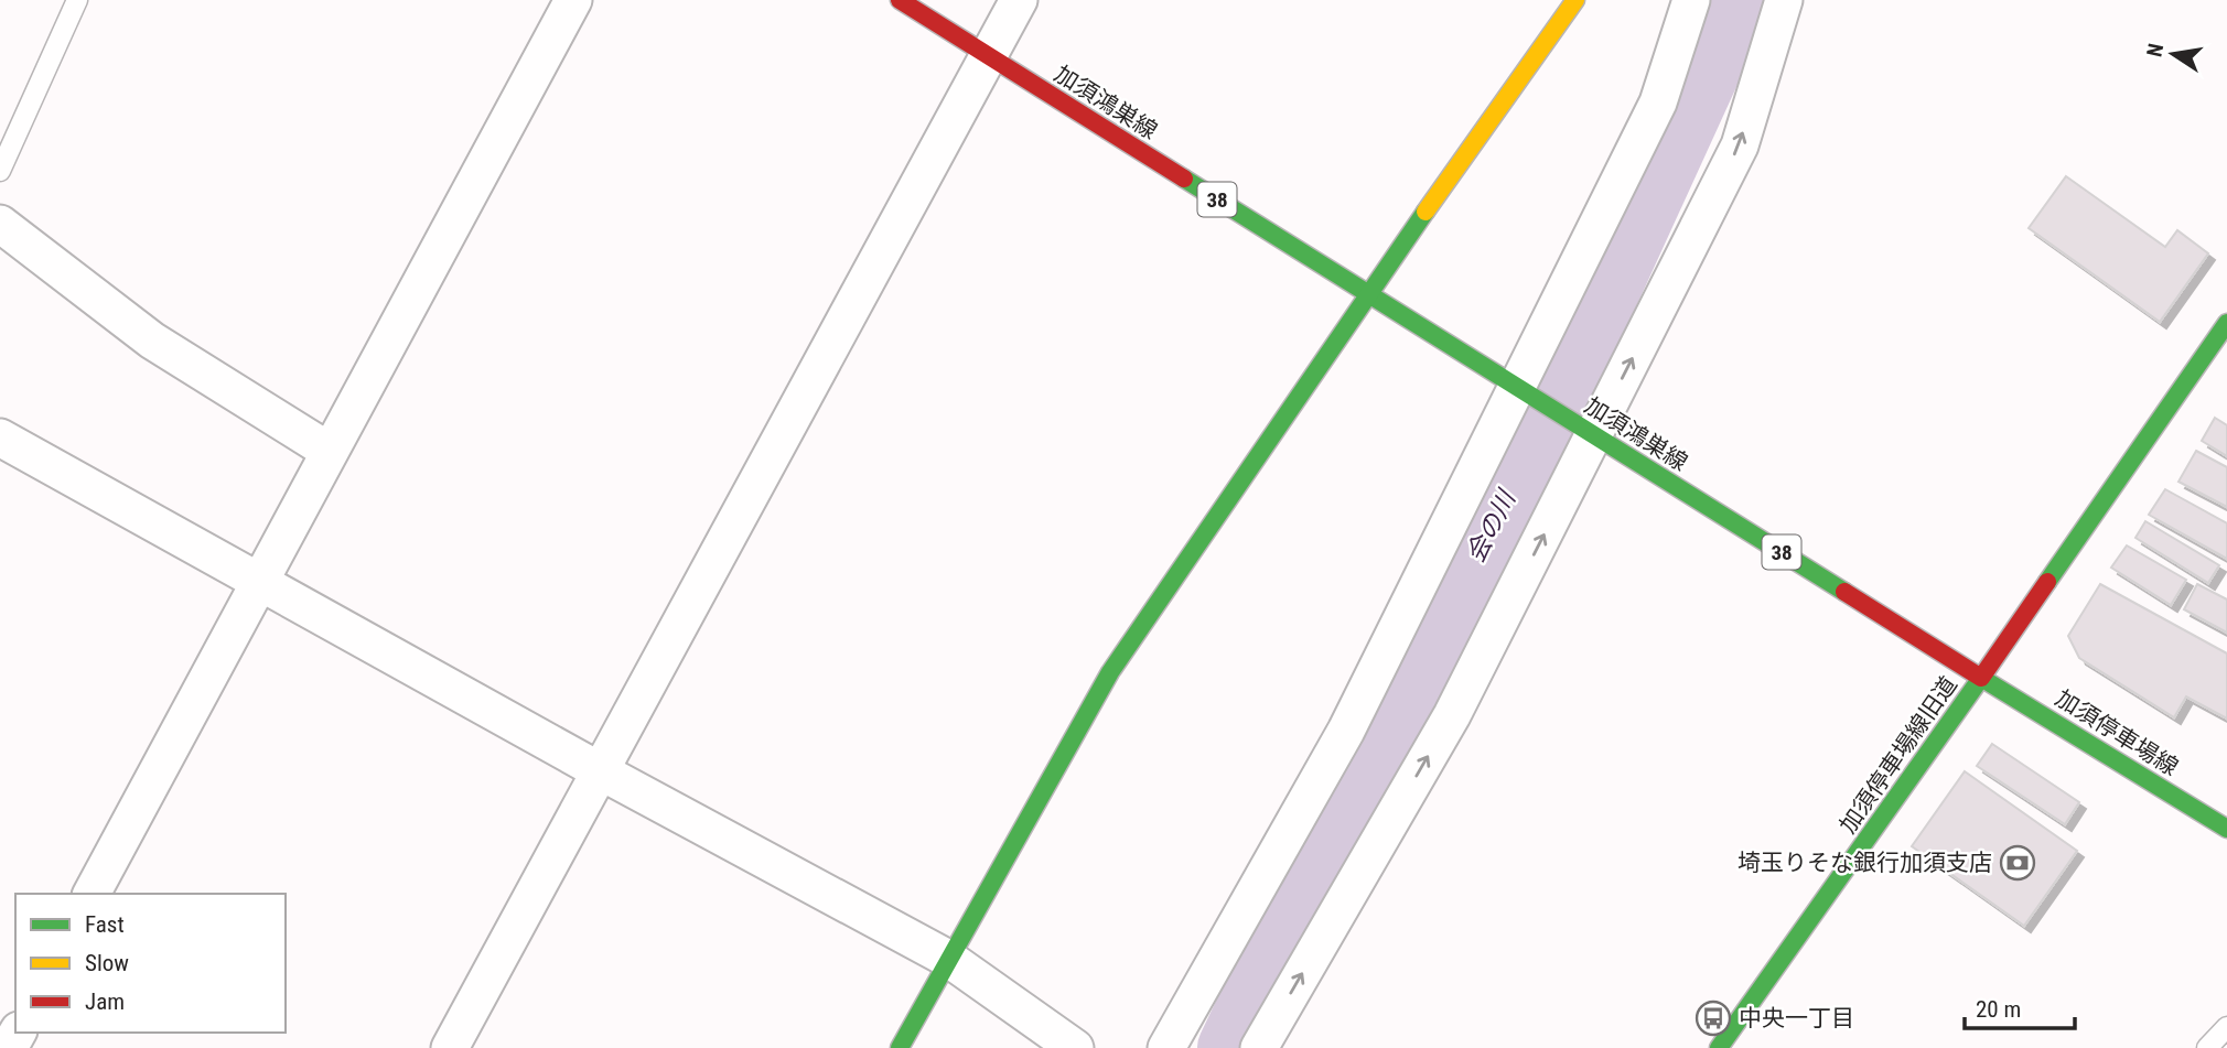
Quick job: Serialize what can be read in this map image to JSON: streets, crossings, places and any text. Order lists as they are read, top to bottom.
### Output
{
  "streets": {
    "main road": [
      "加須鴻巣線",
      "38",
      "加須停車場線",
      "加須停車場線旧道"
    ]
  },
  "crossings": [
    ["加須鴻巣線", "加須停車場線"],
    ["加須鴻巣線", "加須停車場線旧道"],
    ["加須停車場線", "加須停車場線旧道"]
  ],
  "water": ["会の川"],
  "places": {
    "bank": ["埼玉りそな銀行加須支店"],
    "bus stop": ["中央一丁目"]
  },
  "legend": ["Fast", "Slow", "Jam"],
  "scale_bar": "20 m",
  "north": "left"
}
